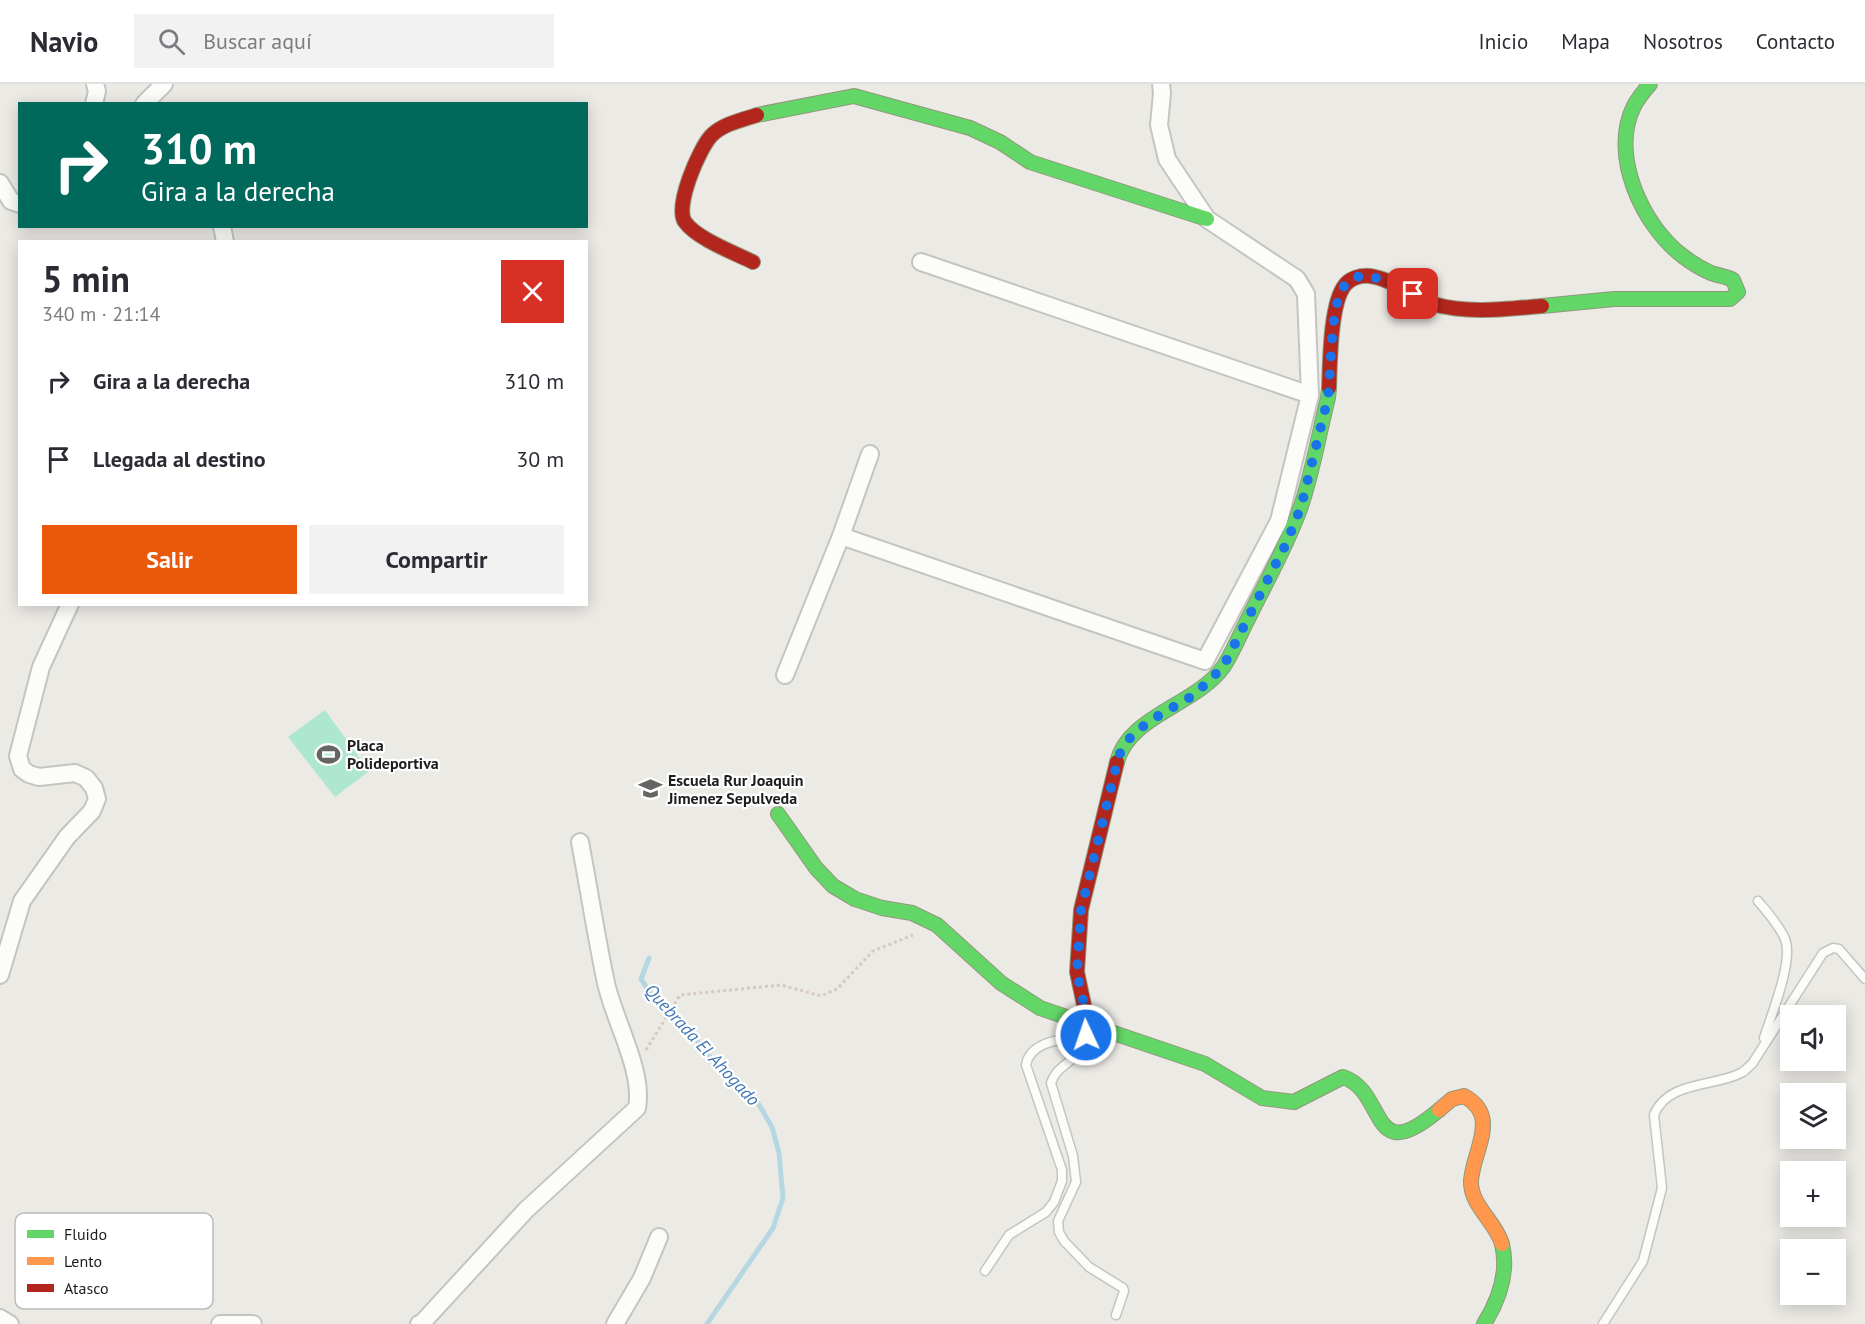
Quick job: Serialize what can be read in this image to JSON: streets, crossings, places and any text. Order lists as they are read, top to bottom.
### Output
{
  "water": ["Quebrada El Ahogado"],
  "places": {
    "sports": ["Placa Polideportiva"],
    "school or university": ["Escuela Rur Joaquin Jimenez Sepulveda"]
  },
  "legend": ["Fluido", "Lento", "Atasco"],
  "page": {
    "header": "Navio",
    "search": "Buscar aquí",
    "nav": [
      "Inicio",
      "Mapa",
      "Nosotros",
      "Contacto"
    ],
    "turn": ["310 m", "Gira a la derecha"],
    "heading": ["5 min", "340 m · 21:14"],
    "list": [
      {
        "name": "Gira a la derecha",
        "value": "310 m"
      },
      {
        "name": "Llegada al destino",
        "value": "30 m"
      }
    ],
    "buttons": ["Salir", "Compartir"],
    "map_buttons": ["+", "−"]
  }
}
